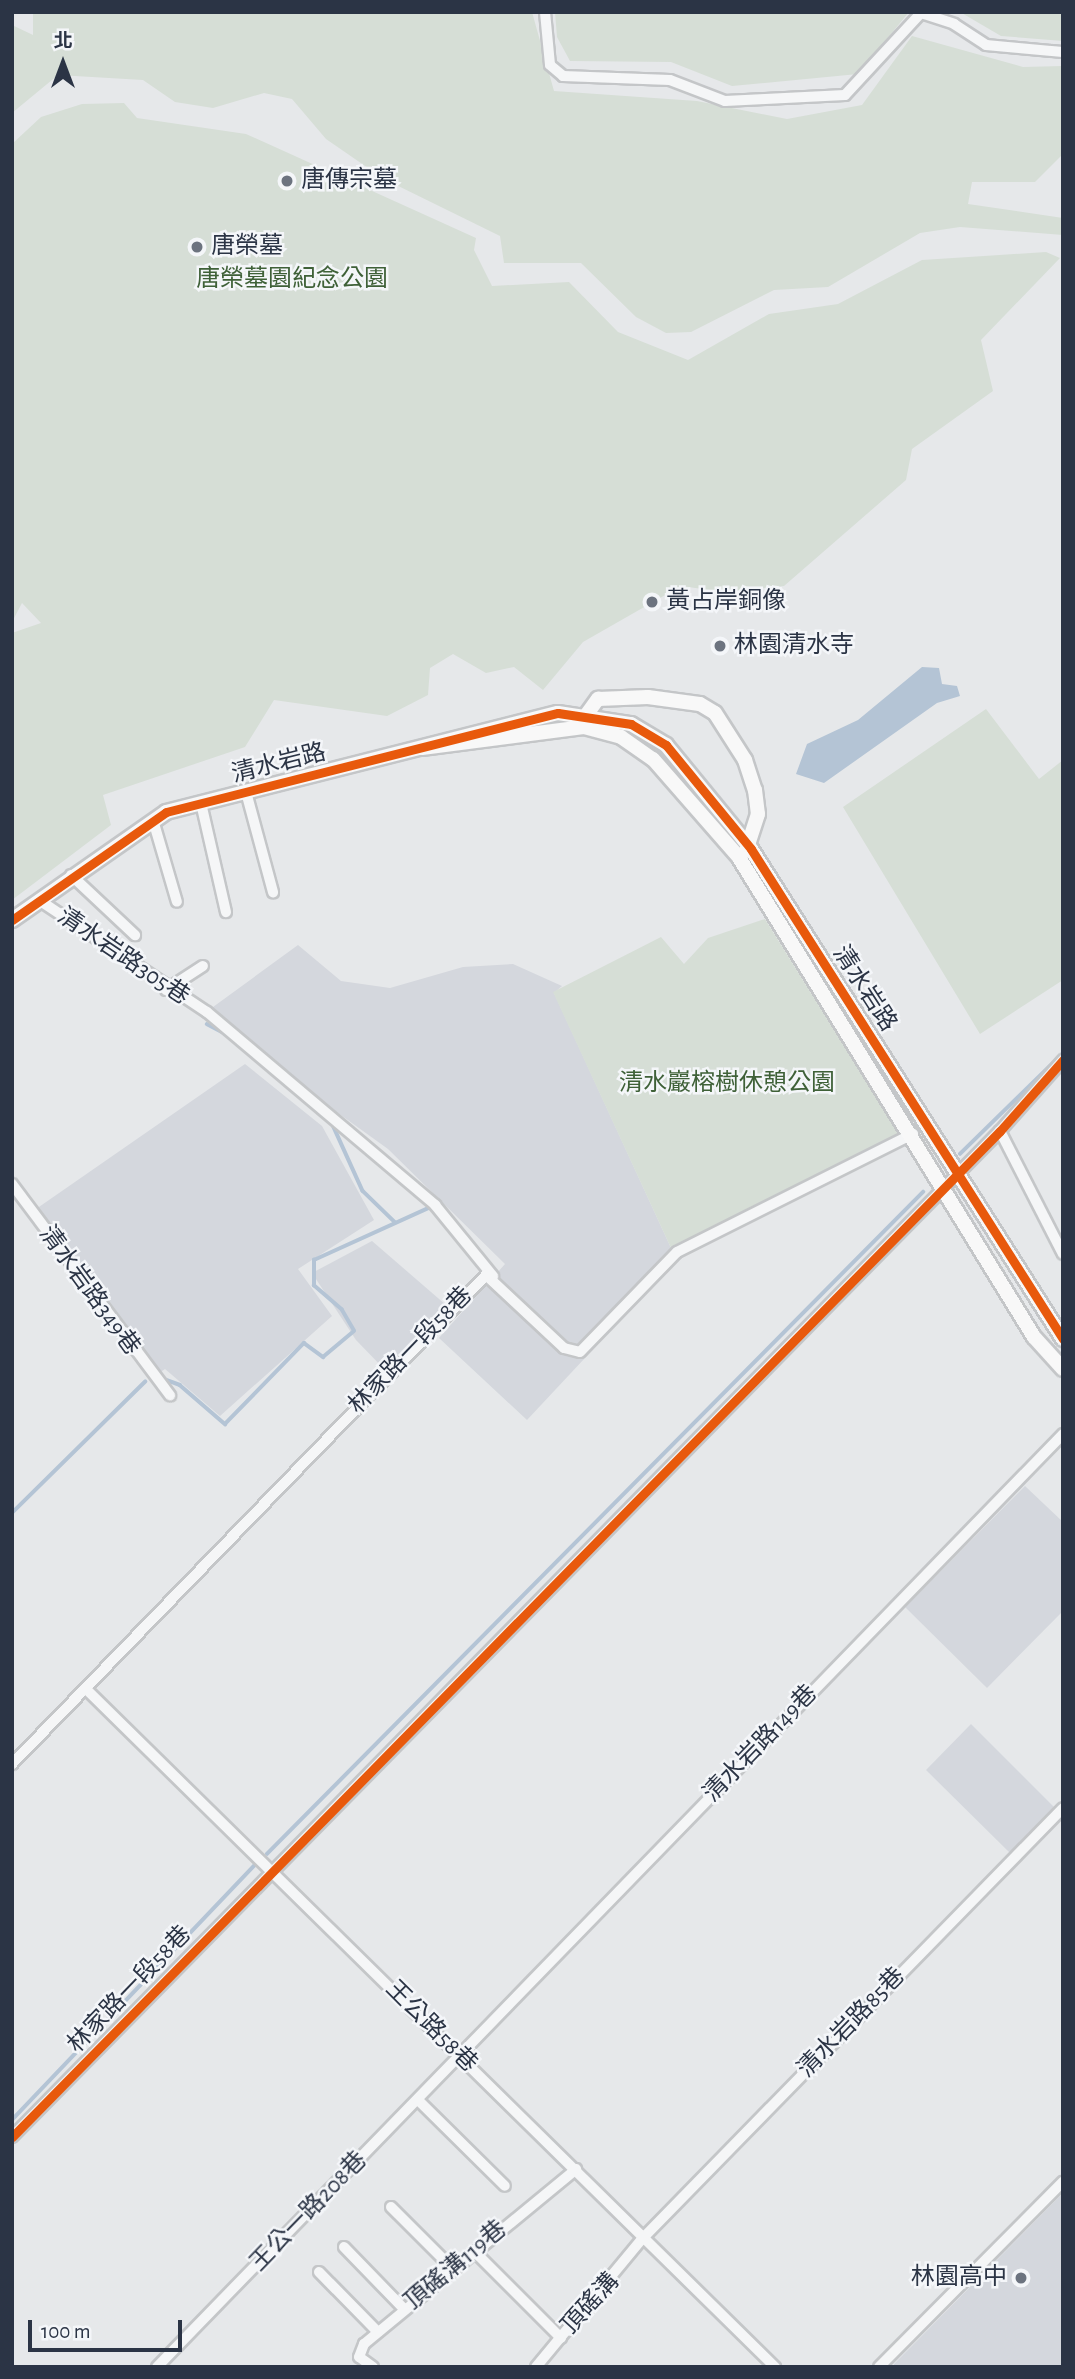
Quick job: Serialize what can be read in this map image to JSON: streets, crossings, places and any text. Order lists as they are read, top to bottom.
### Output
{
  "streets": {
    "street": [
      "清水岩路",
      "清水岩路305巷",
      "清水岩路349巷",
      "林家路一段58巷",
      "清水岩路149巷",
      "清水岩路85巷",
      "王公路58巷",
      "王公一路208巷",
      "頂磘溝119巷",
      "頂磘溝"
    ]
  },
  "crossings": [
    ["清水岩路", "清水岩路305巷"],
    ["清水岩路", "林家路一段58巷"],
    ["清水岩路305巷", "林家路一段58巷"],
    ["林家路一段58巷", "王公路58巷"],
    ["清水岩路149巷", "王公路58巷"],
    ["清水岩路149巷", "王公一路208巷"],
    ["清水岩路85巷", "王公路58巷"],
    ["清水岩路85巷", "頂磘溝"],
    ["王公路58巷", "王公一路208巷"],
    ["王公路58巷", "頂磘溝119巷"],
    ["王公路58巷", "頂磘溝"]
  ],
  "parks": ["唐榮墓園紀念公園", "清水巖榕樹休憩公園"],
  "places": [
    "唐傳宗墓",
    "唐榮墓",
    "黃占岸銅像",
    "林園清水寺",
    "林園高中"
  ],
  "scale_bar": "100 m",
  "north": "top"
}
